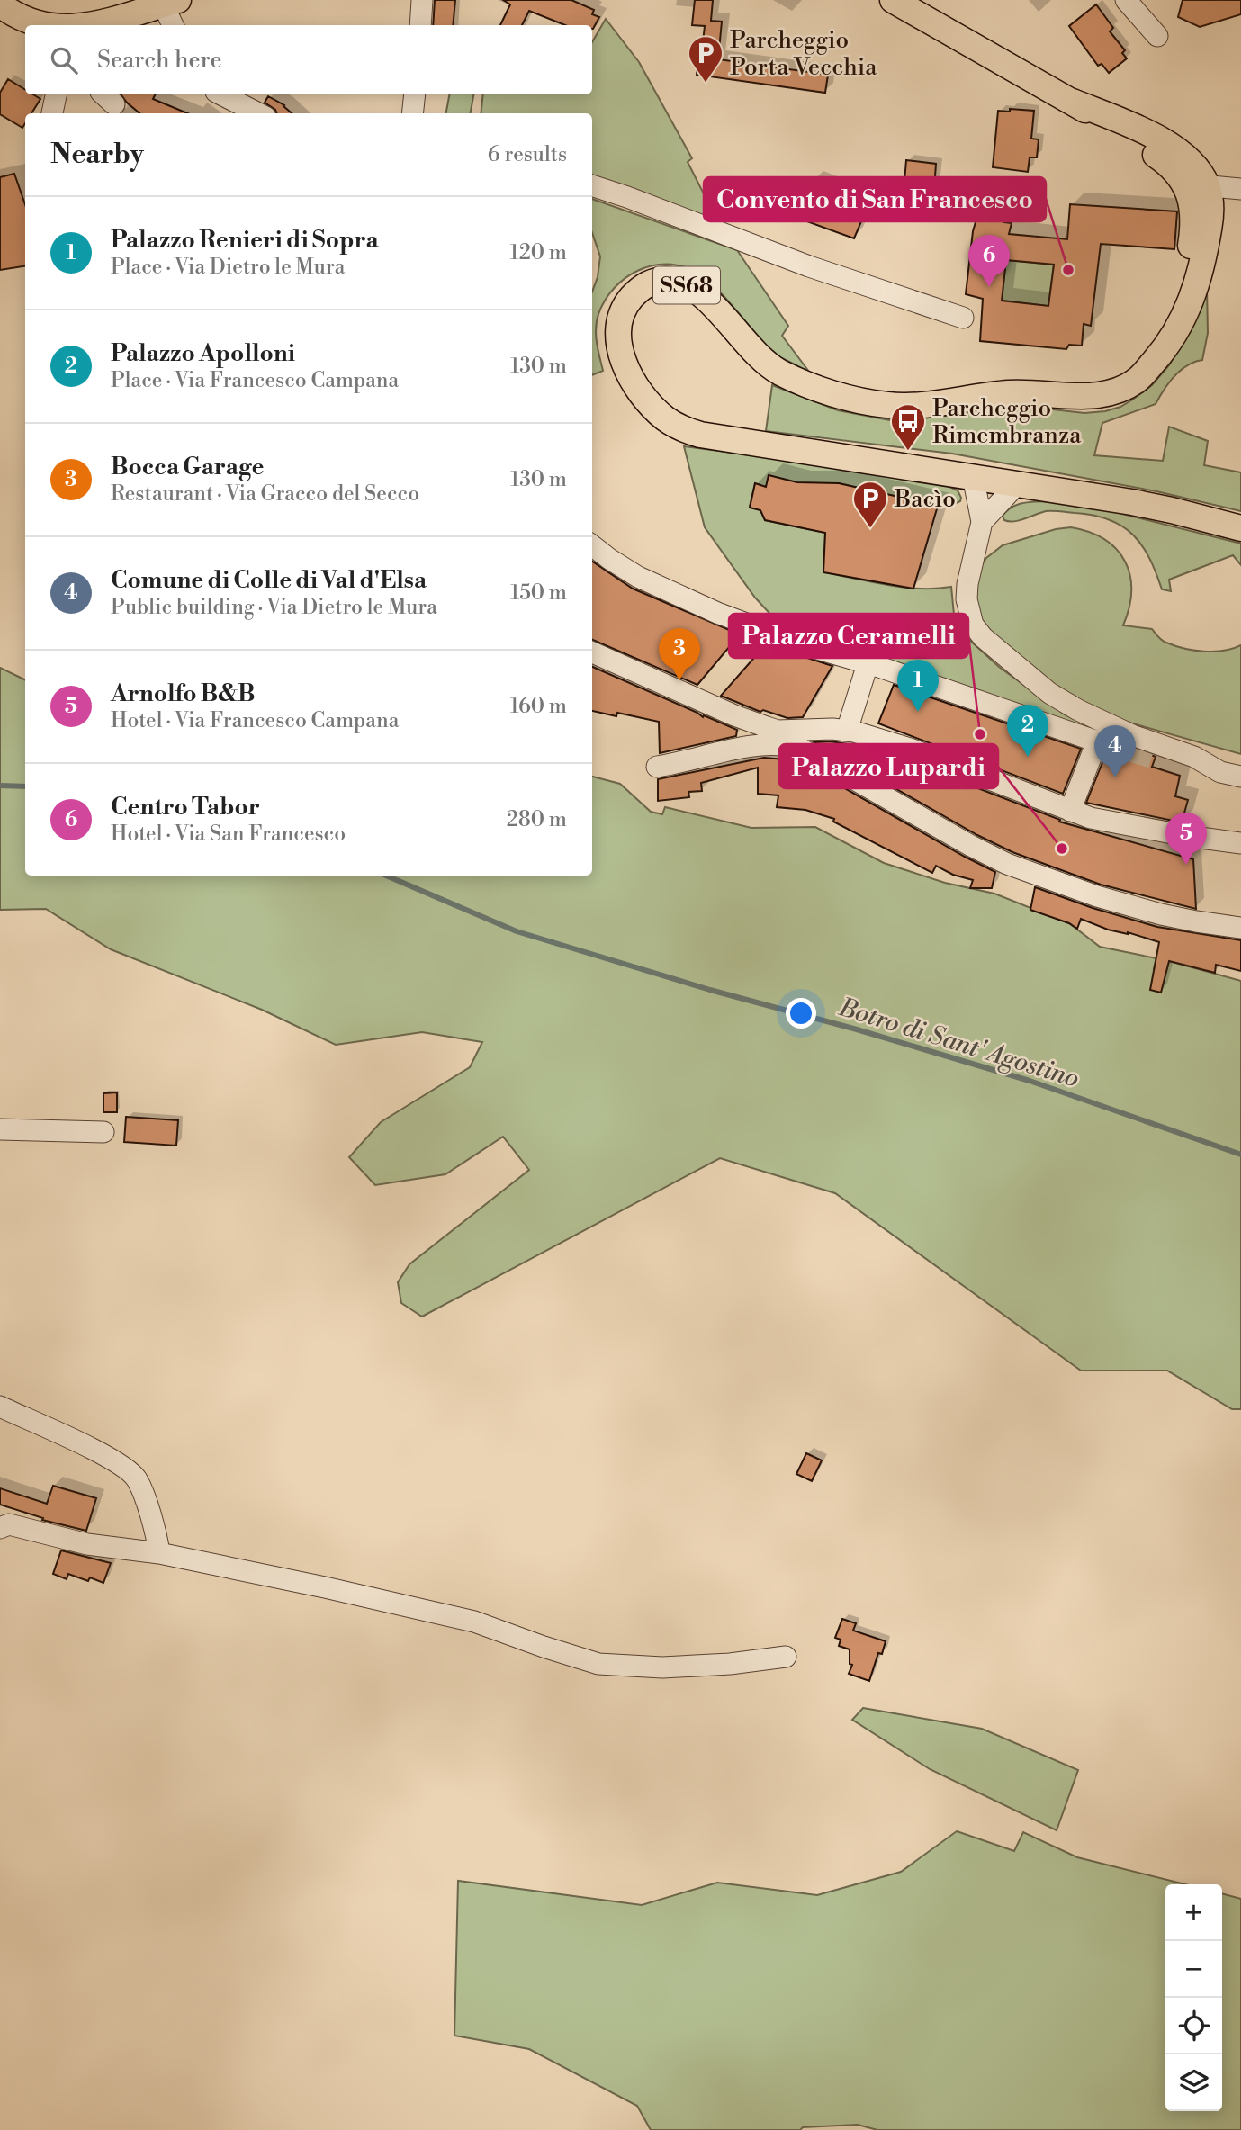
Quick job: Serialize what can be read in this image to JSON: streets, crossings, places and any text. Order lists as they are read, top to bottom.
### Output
{
  "streets": {
    "main road": ["SS68"]
  },
  "water": ["Botro di Sant' Agostino"],
  "places": {
    "parking": ["Parcheggio Porta Vecchia", "Bacìo"],
    "other": ["Convento di San Francesco", "Palazzo Ceramelli", "Palazzo Lupardi"],
    "bus stop": ["Parcheggio Rimembranza"]
  },
  "page": {
    "search": "Search here",
    "heading": ["Nearby", "6 results"],
    "list": [
      {
        "mark": "1",
        "name": "Palazzo Renieri di Sopra",
        "note": "Place · Via Dietro le Mura",
        "value": "120 m"
      },
      {
        "mark": "2",
        "name": "Palazzo Apolloni",
        "note": "Place · Via Francesco Campana",
        "value": "130 m"
      },
      {
        "mark": "3",
        "name": "Bocca Garage",
        "note": "Restaurant · Via Gracco del Secco",
        "value": "130 m"
      },
      {
        "mark": "4",
        "name": "Comune di Colle di Val d'Elsa",
        "note": "Public building · Via Dietro le Mura",
        "value": "150 m"
      },
      {
        "mark": "5",
        "name": "Arnolfo B&B",
        "note": "Hotel · Via Francesco Campana",
        "value": "160 m"
      },
      {
        "mark": "6",
        "name": "Centro Tabor",
        "note": "Hotel · Via San Francesco",
        "value": "280 m"
      }
    ],
    "pins": [
      "6",
      "3",
      "1",
      "2",
      "4",
      "5"
    ],
    "map_buttons": ["+", "−"]
  }
}
